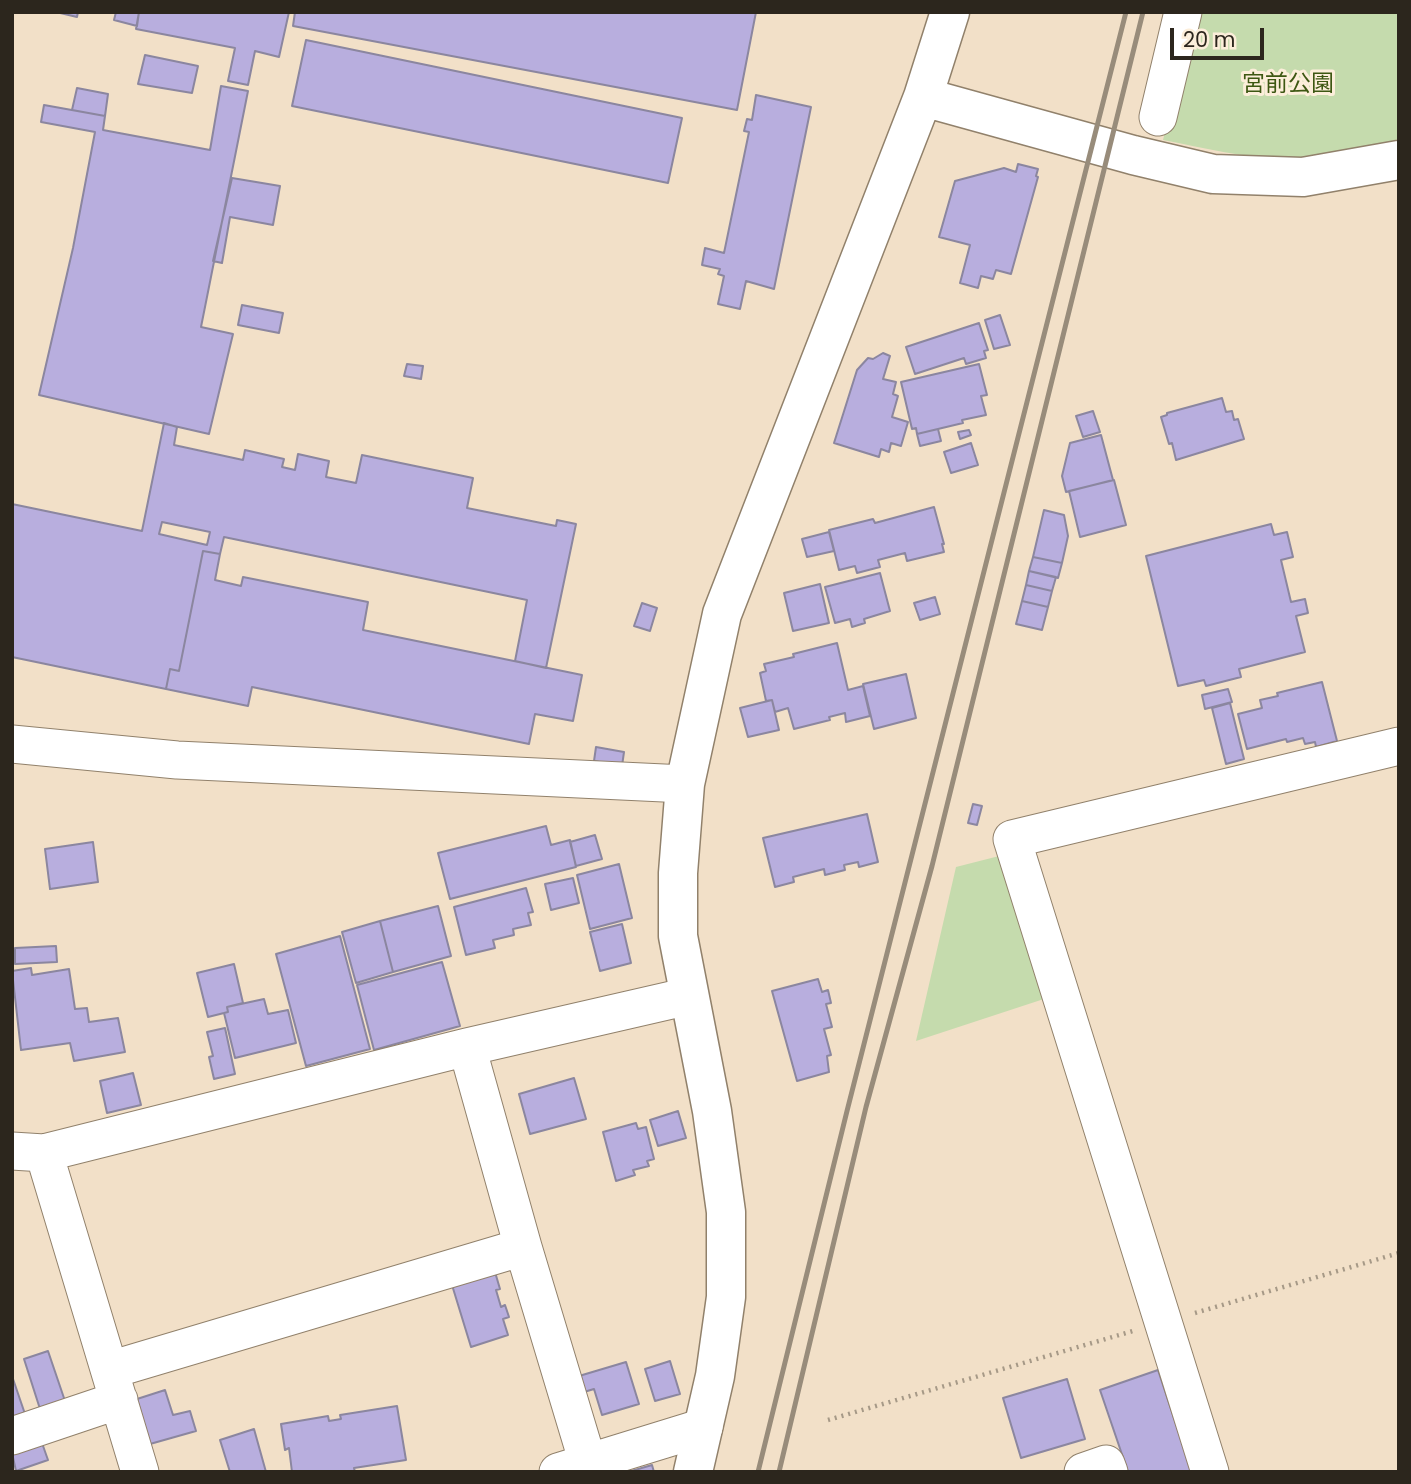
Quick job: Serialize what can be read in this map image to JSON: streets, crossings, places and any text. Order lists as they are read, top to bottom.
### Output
{
  "parks": ["宮前公園"],
  "scale_bar": "20 m"
}
